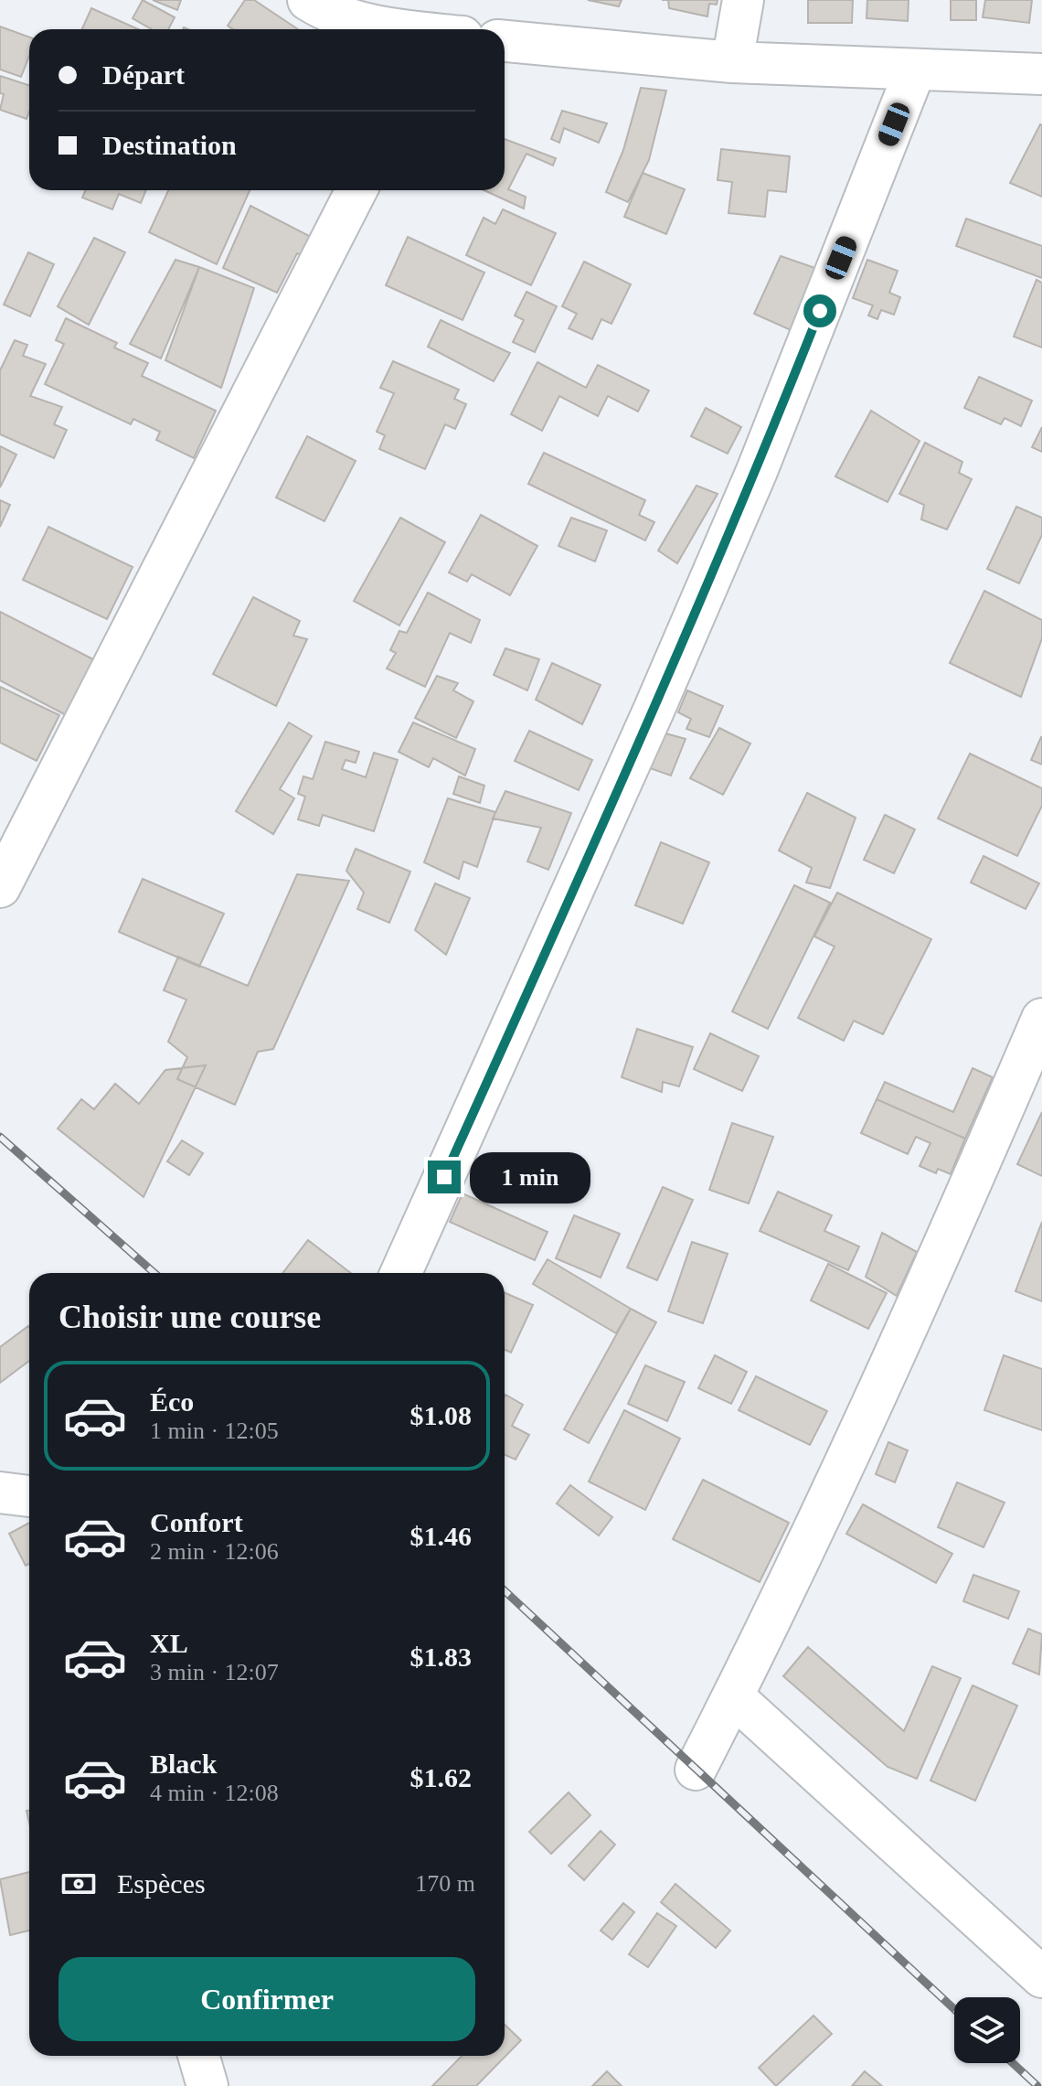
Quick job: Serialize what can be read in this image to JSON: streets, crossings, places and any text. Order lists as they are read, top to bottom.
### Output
{
  "page": {
    "banner": ["Départ", "Destination"],
    "bubble": "1 min",
    "heading": "Choisir une course",
    "list": [
      {
        "name": "Éco",
        "note": "1 min · 12:05",
        "value": "$1.08"
      },
      {
        "name": "Confort",
        "note": "2 min · 12:06",
        "value": "$1.46"
      },
      {
        "name": "XL",
        "note": "3 min · 12:07",
        "value": "$1.83"
      },
      {
        "name": "Black",
        "note": "4 min · 12:08",
        "value": "$1.62"
      }
    ],
    "pay": ["Espèces", "170 m"],
    "buttons": "Confirmer"
  }
}
